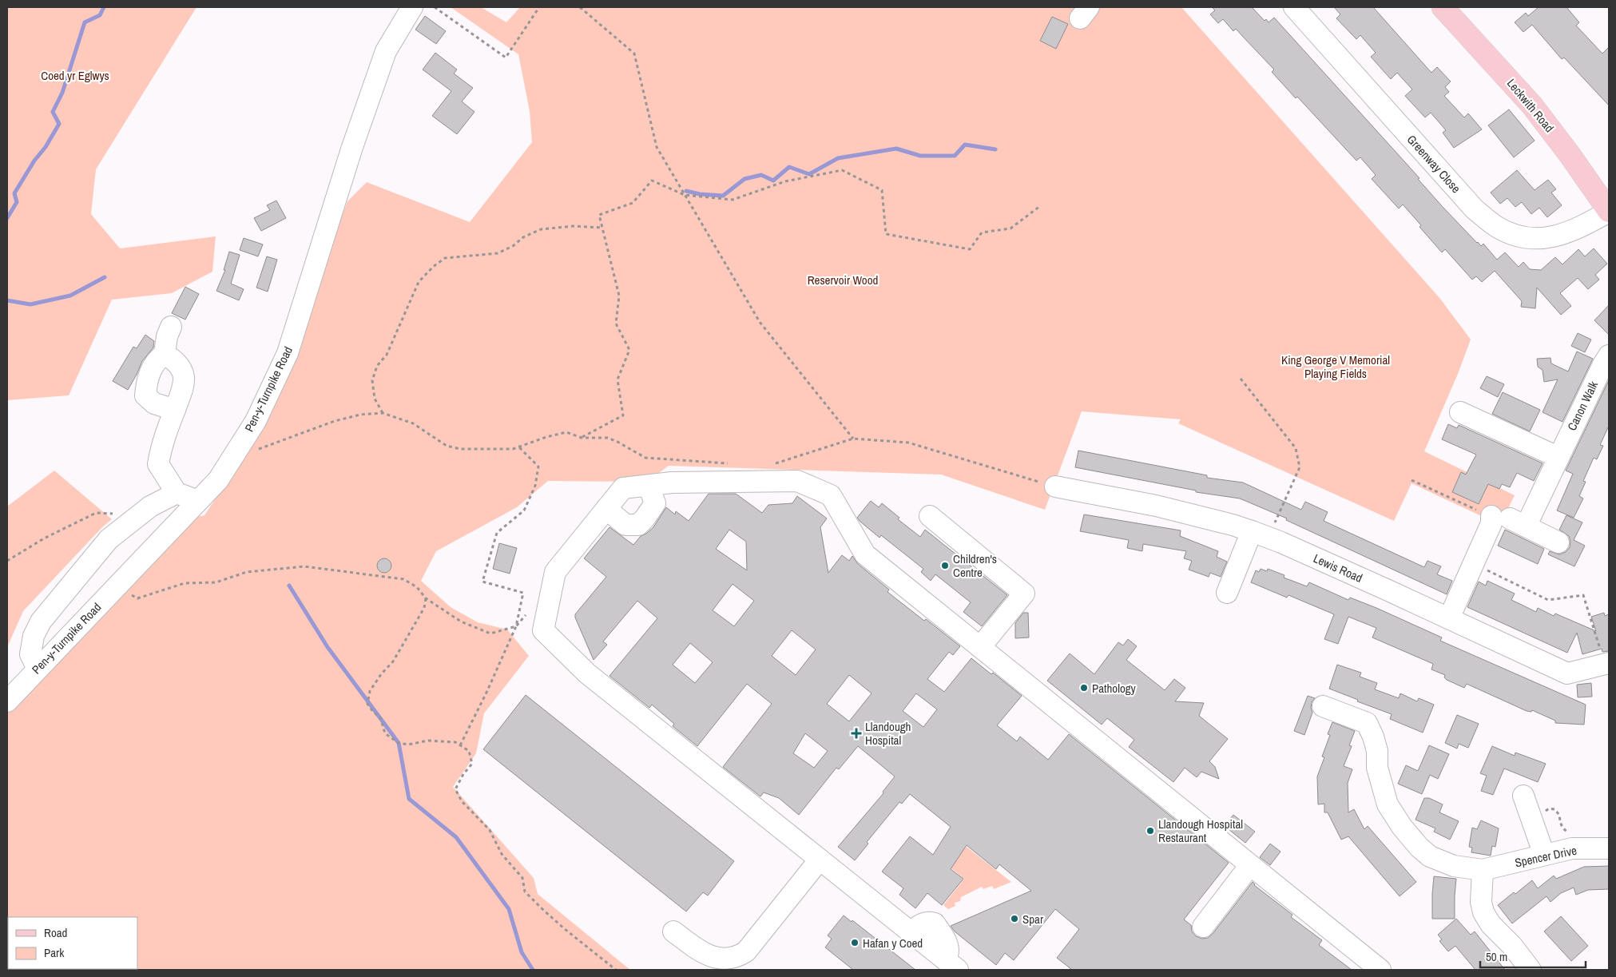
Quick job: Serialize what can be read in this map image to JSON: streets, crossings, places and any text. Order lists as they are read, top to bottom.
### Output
{
  "streets": {
    "main road": ["Leckwith Road"],
    "street": [
      "Greenway Close",
      "Pen-y-Turnpike Road",
      "Canon Walk",
      "Lewis Road",
      "Spencer Drive"
    ]
  },
  "crossings": [
    ["Leckwith Road", "Greenway Close"],
    ["Canon Walk", "Lewis Road"]
  ],
  "parks": ["Coed yr Eglwys", "Reservoir Wood", "King George V Memorial Playing Fields"],
  "places": {
    "other": [
      "Children's Centre",
      "Pathology",
      "Llandough Hospital Restaurant",
      "Spar",
      "Hafan y Coed"
    ],
    "health": ["Llandough Hospital"]
  },
  "legend": ["Road", "Park"],
  "scale_bar": "50 m"
}
